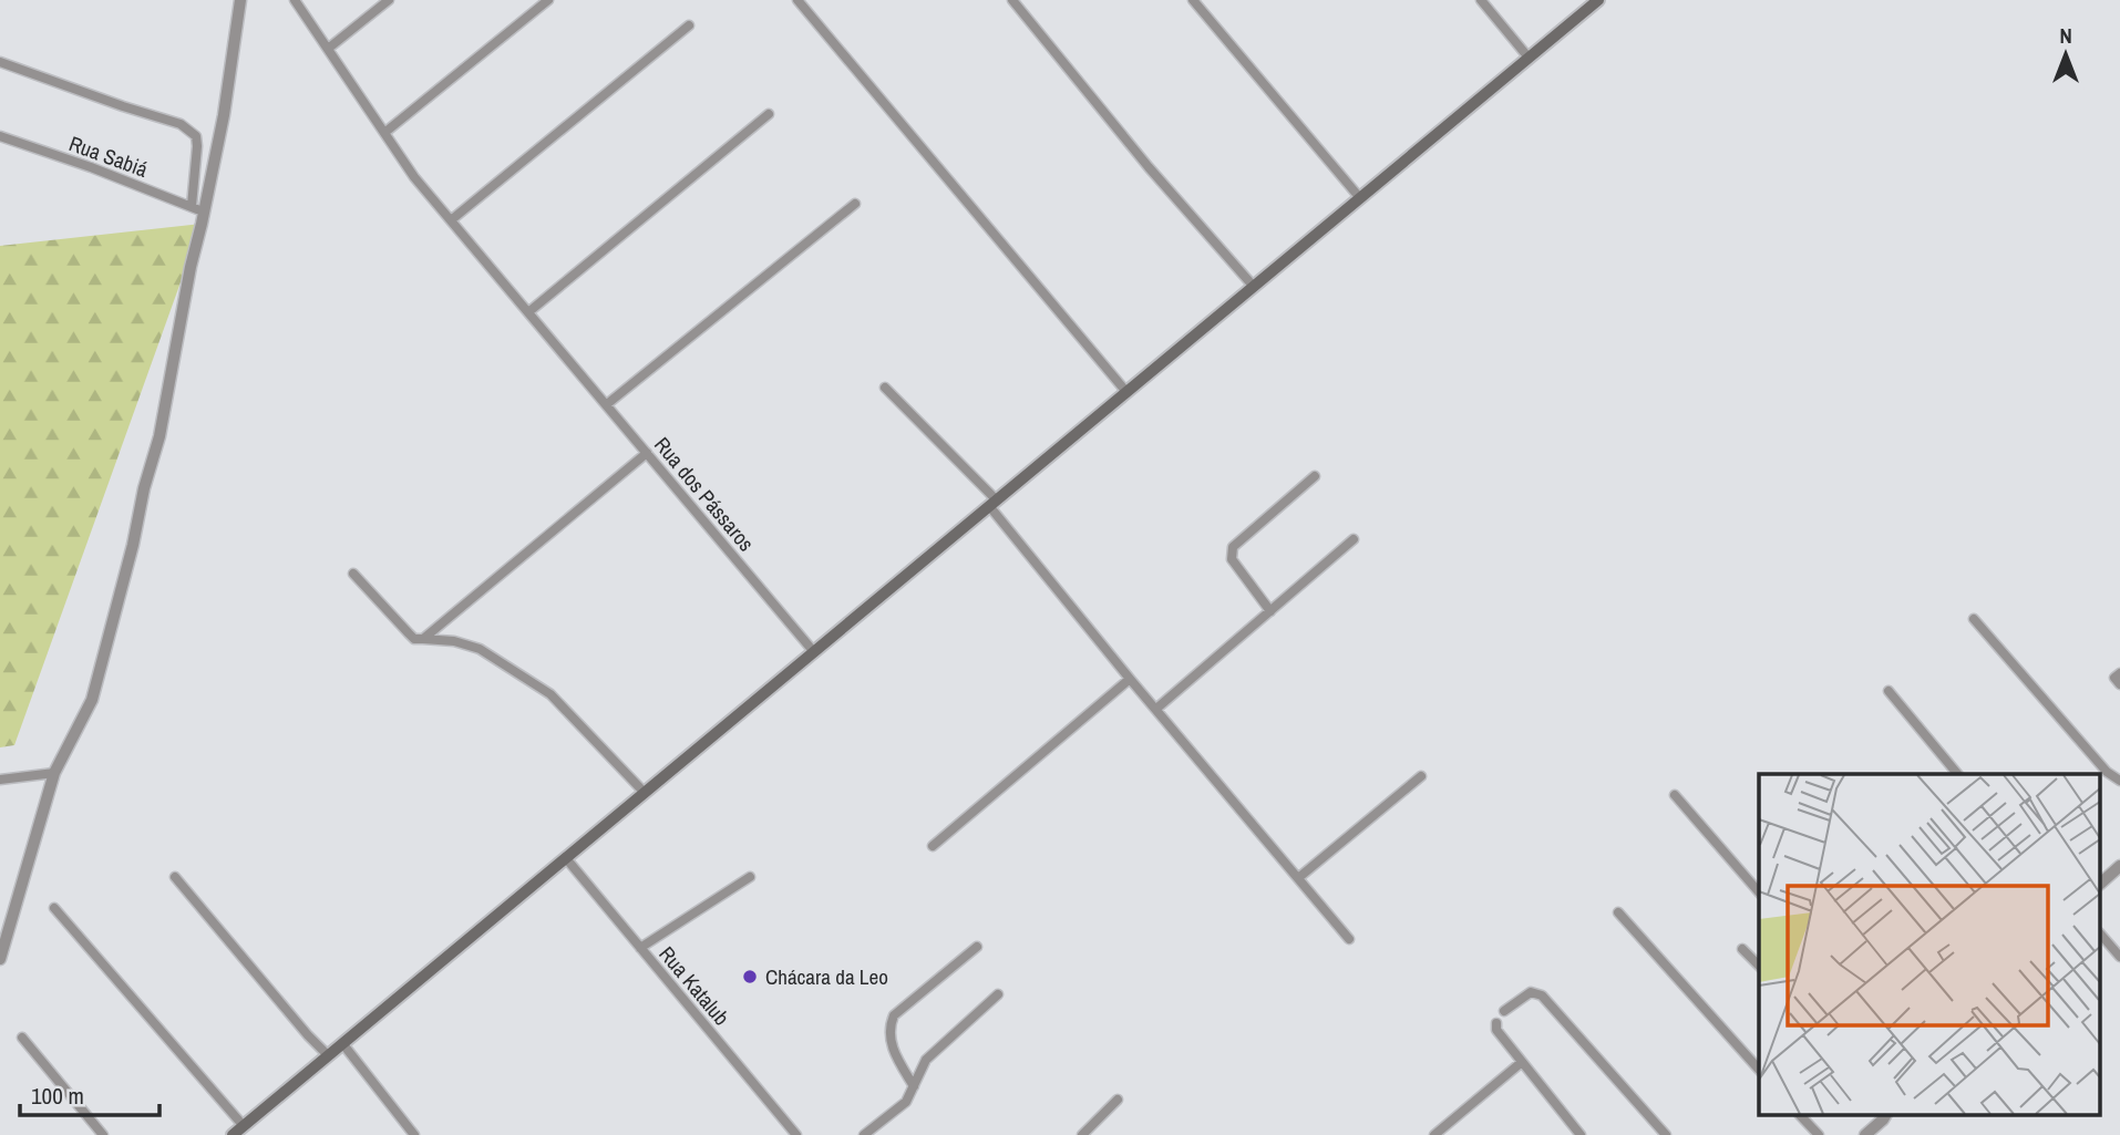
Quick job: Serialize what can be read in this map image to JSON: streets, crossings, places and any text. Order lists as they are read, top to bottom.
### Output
{
  "streets": {
    "street": ["Rua Sabiá", "Rua dos Pássaros", "Rua Katalub"]
  },
  "places": ["Chácara da Leo"],
  "scale_bar": "100 m",
  "north": "top"
}
